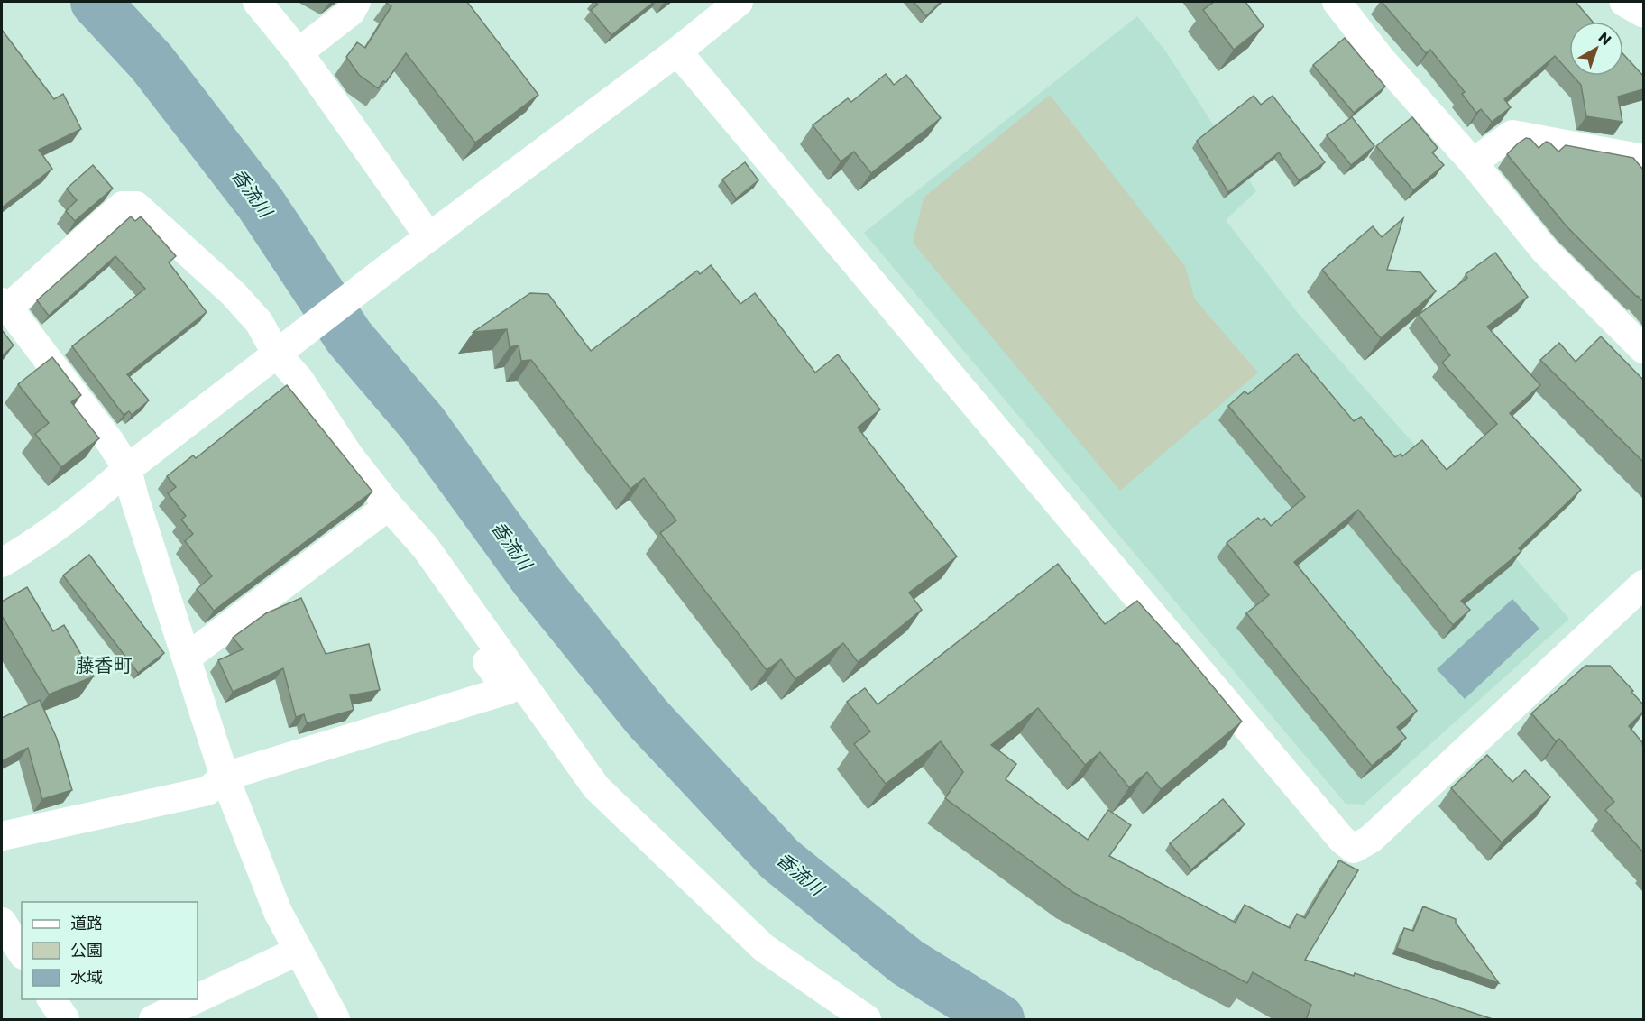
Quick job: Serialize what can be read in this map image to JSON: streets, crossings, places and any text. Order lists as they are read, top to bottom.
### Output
{
  "districts": ["藤香町"],
  "water": ["香流川"],
  "legend": ["道路", "公園", "水域"],
  "north": "top right"
}
